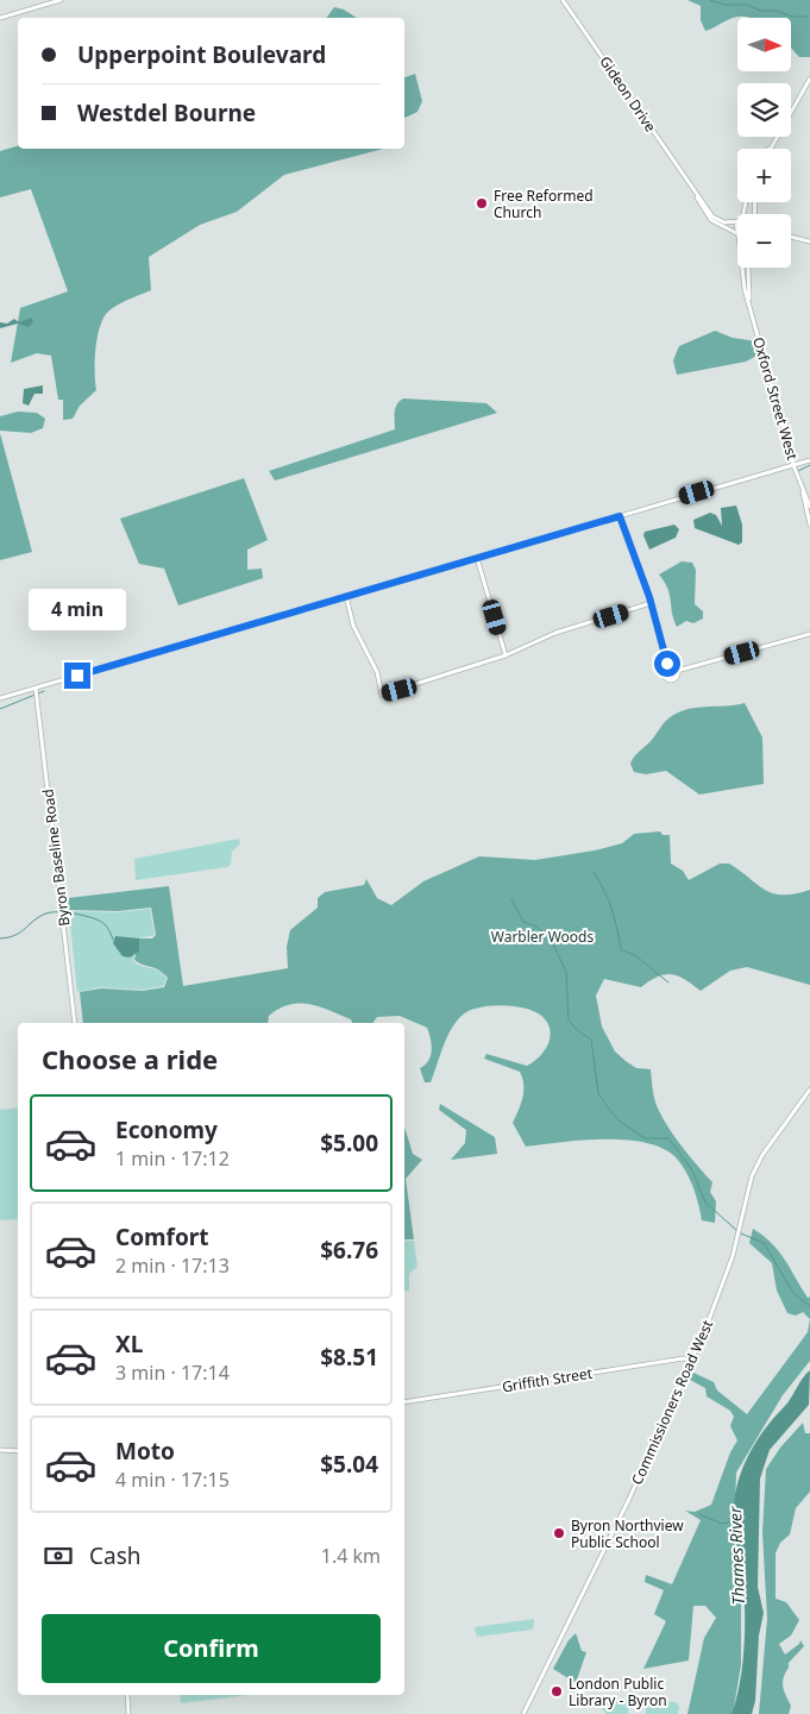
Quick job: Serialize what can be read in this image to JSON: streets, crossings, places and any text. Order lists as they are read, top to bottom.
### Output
{
  "streets": {
    "main road": [
      "Gideon Drive",
      "Oxford Street West",
      "Byron Baseline Road",
      "Griffith Street",
      "Commissioners Road West"
    ]
  },
  "crossings": [
    ["Gideon Drive", "Oxford Street West"],
    ["Griffith Street", "Commissioners Road West"]
  ],
  "water": ["Thames River"],
  "parks": ["Warbler Woods"],
  "places": ["Free Reformed Church", "Byron Northview Public School", "London Public Library - Byron"],
  "north": "right",
  "page": {
    "map_buttons": ["+", "−"],
    "banner": ["Upperpoint Boulevard", "Westdel Bourne"],
    "bubble": "4 min",
    "heading": "Choose a ride",
    "list": [
      {
        "name": "Economy",
        "note": "1 min · 17:12",
        "value": "$5.00"
      },
      {
        "name": "Comfort",
        "note": "2 min · 17:13",
        "value": "$6.76"
      },
      {
        "name": "XL",
        "note": "3 min · 17:14",
        "value": "$8.51"
      },
      {
        "name": "Moto",
        "note": "4 min · 17:15",
        "value": "$5.04"
      }
    ],
    "pay": ["Cash", "1.4 km"],
    "buttons": "Confirm"
  }
}
